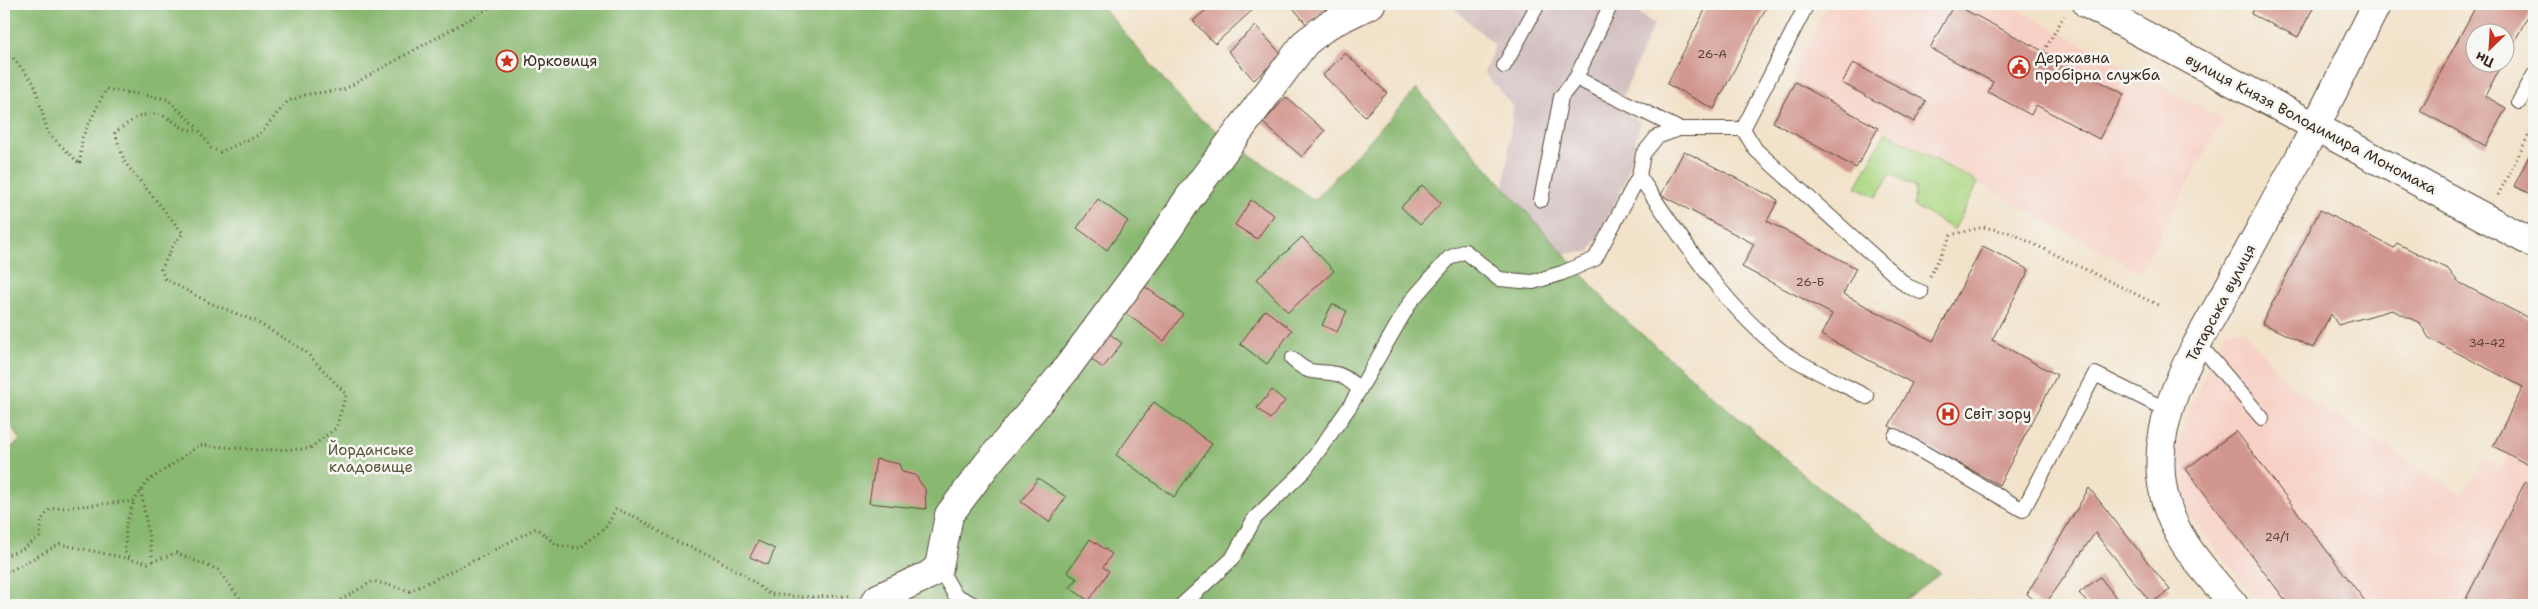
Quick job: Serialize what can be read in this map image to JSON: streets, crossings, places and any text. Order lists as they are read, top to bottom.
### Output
{
  "streets": {
    "street": ["вулиця Князя Володимира Мономаха", "Татарська вулиця"]
  },
  "crossings": [
    ["вулиця Князя Володимира Мономаха", "Татарська вулиця"]
  ],
  "parks": ["Йорданське кладовище"],
  "places": {
    "place": ["Юрковиця"],
    "public building": ["Державна пробірна служба"],
    "hospital": ["Світ зору"]
  },
  "house_numbers": [
    "26-А",
    "26-Б",
    "34-42",
    "24/1"
  ],
  "north": "bottom left"
}
